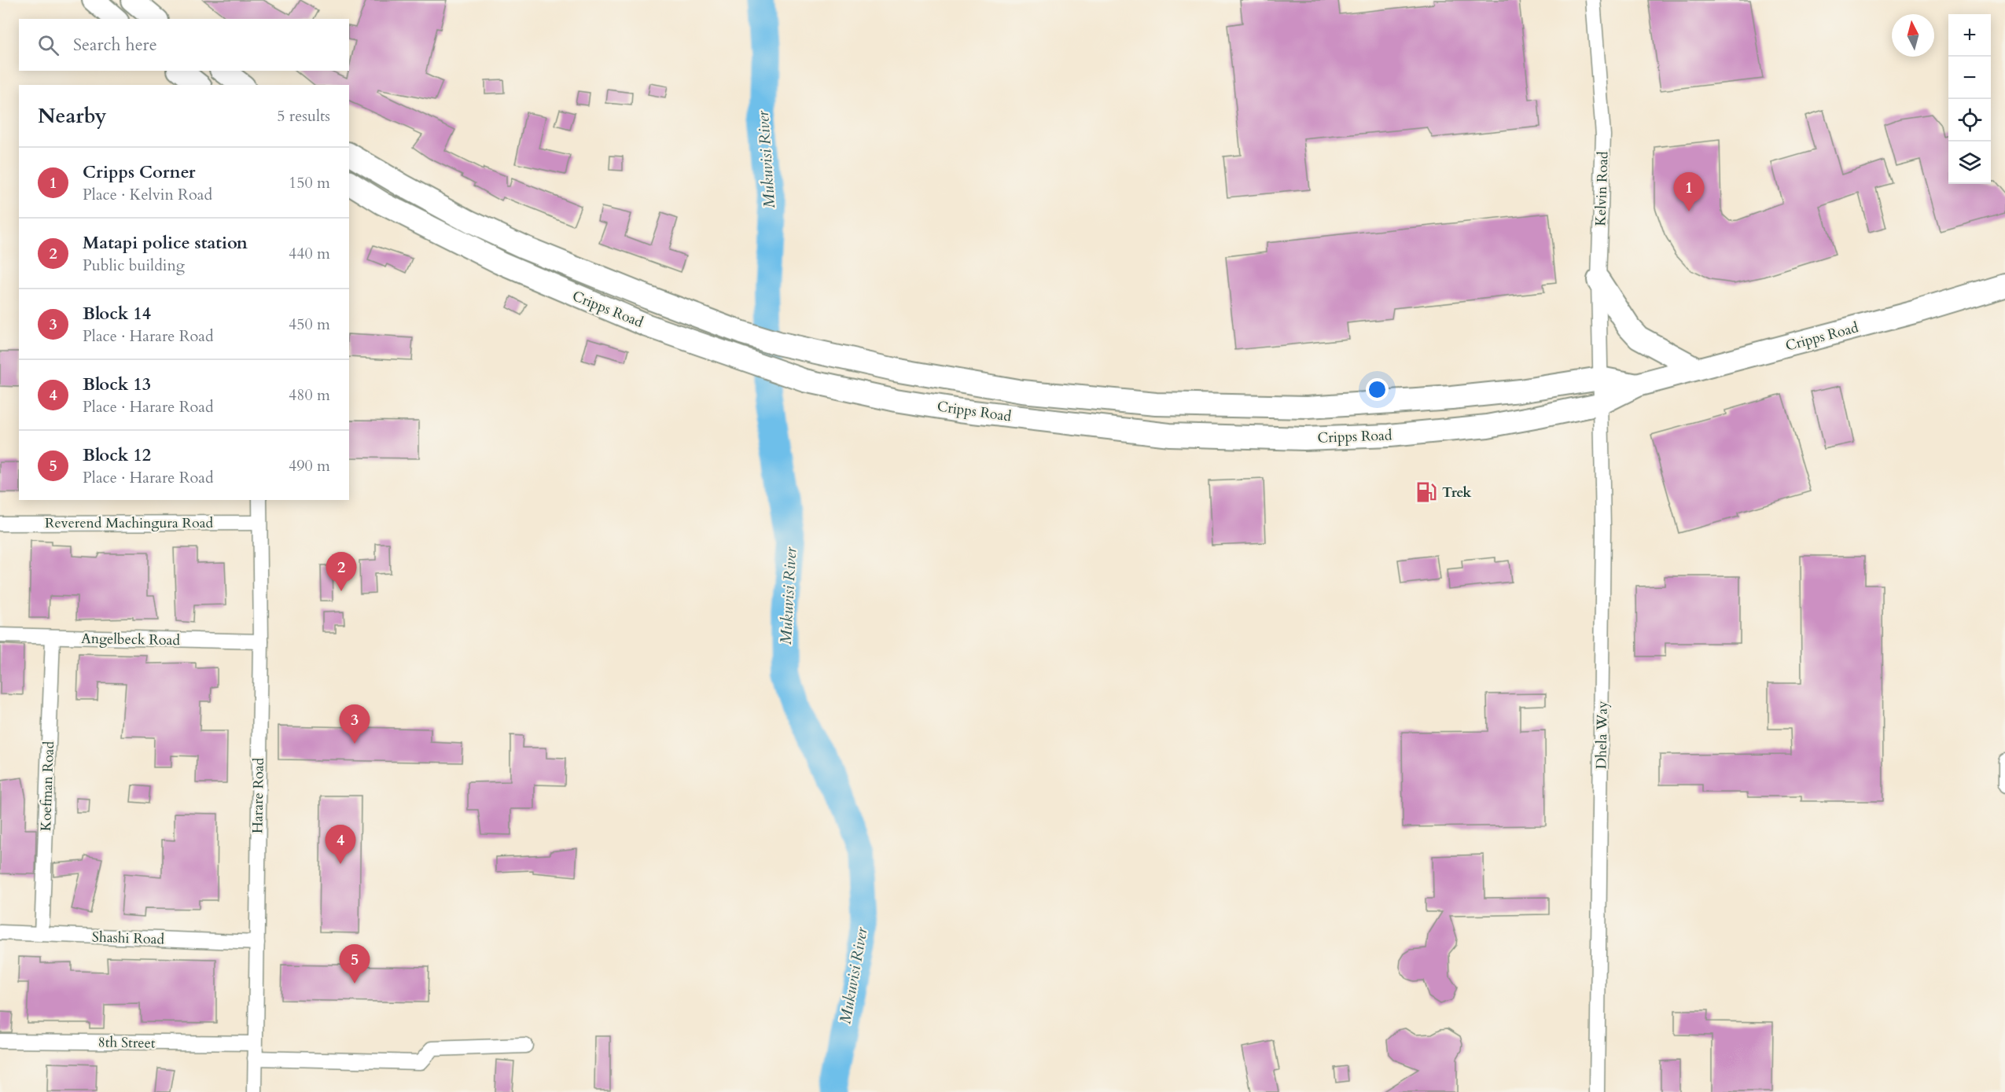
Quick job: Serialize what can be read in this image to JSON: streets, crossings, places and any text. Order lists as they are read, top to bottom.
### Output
{
  "streets": {
    "main road": ["Cripps Road"],
    "street": [
      "Kelvin Road",
      "Reverend Machingura Road",
      "Angelbeck Road",
      "Dhela Way",
      "Koefman Road",
      "Harare Road",
      "Shashi Road",
      "8th Street"
    ]
  },
  "crossings": [
    ["Kelvin Road", "Cripps Road"],
    ["Kelvin Road", "Dhela Way"],
    ["Cripps Road", "Dhela Way"],
    ["Reverend Machingura Road", "Harare Road"],
    ["Angelbeck Road", "Koefman Road"],
    ["Angelbeck Road", "Harare Road"],
    ["Koefman Road", "Shashi Road"],
    ["Harare Road", "Shashi Road"],
    ["Harare Road", "8th Street"]
  ],
  "water": ["Mukuvisi River"],
  "places": {
    "fuel station": ["Trek"]
  },
  "north": "top",
  "page": {
    "map_buttons": ["+", "−"],
    "search": "Search here",
    "heading": ["Nearby", "5 results"],
    "list": [
      {
        "mark": "1",
        "name": "Cripps Corner",
        "note": "Place · Kelvin Road",
        "value": "150 m"
      },
      {
        "mark": "2",
        "name": "Matapi police station",
        "note": "Public building",
        "value": "440 m"
      },
      {
        "mark": "3",
        "name": "Block 14",
        "note": "Place · Harare Road",
        "value": "450 m"
      },
      {
        "mark": "4",
        "name": "Block 13",
        "note": "Place · Harare Road",
        "value": "480 m"
      },
      {
        "mark": "5",
        "name": "Block 12",
        "note": "Place · Harare Road",
        "value": "490 m"
      }
    ],
    "pins": [
      "1",
      "2",
      "3",
      "4",
      "5"
    ]
  }
}
